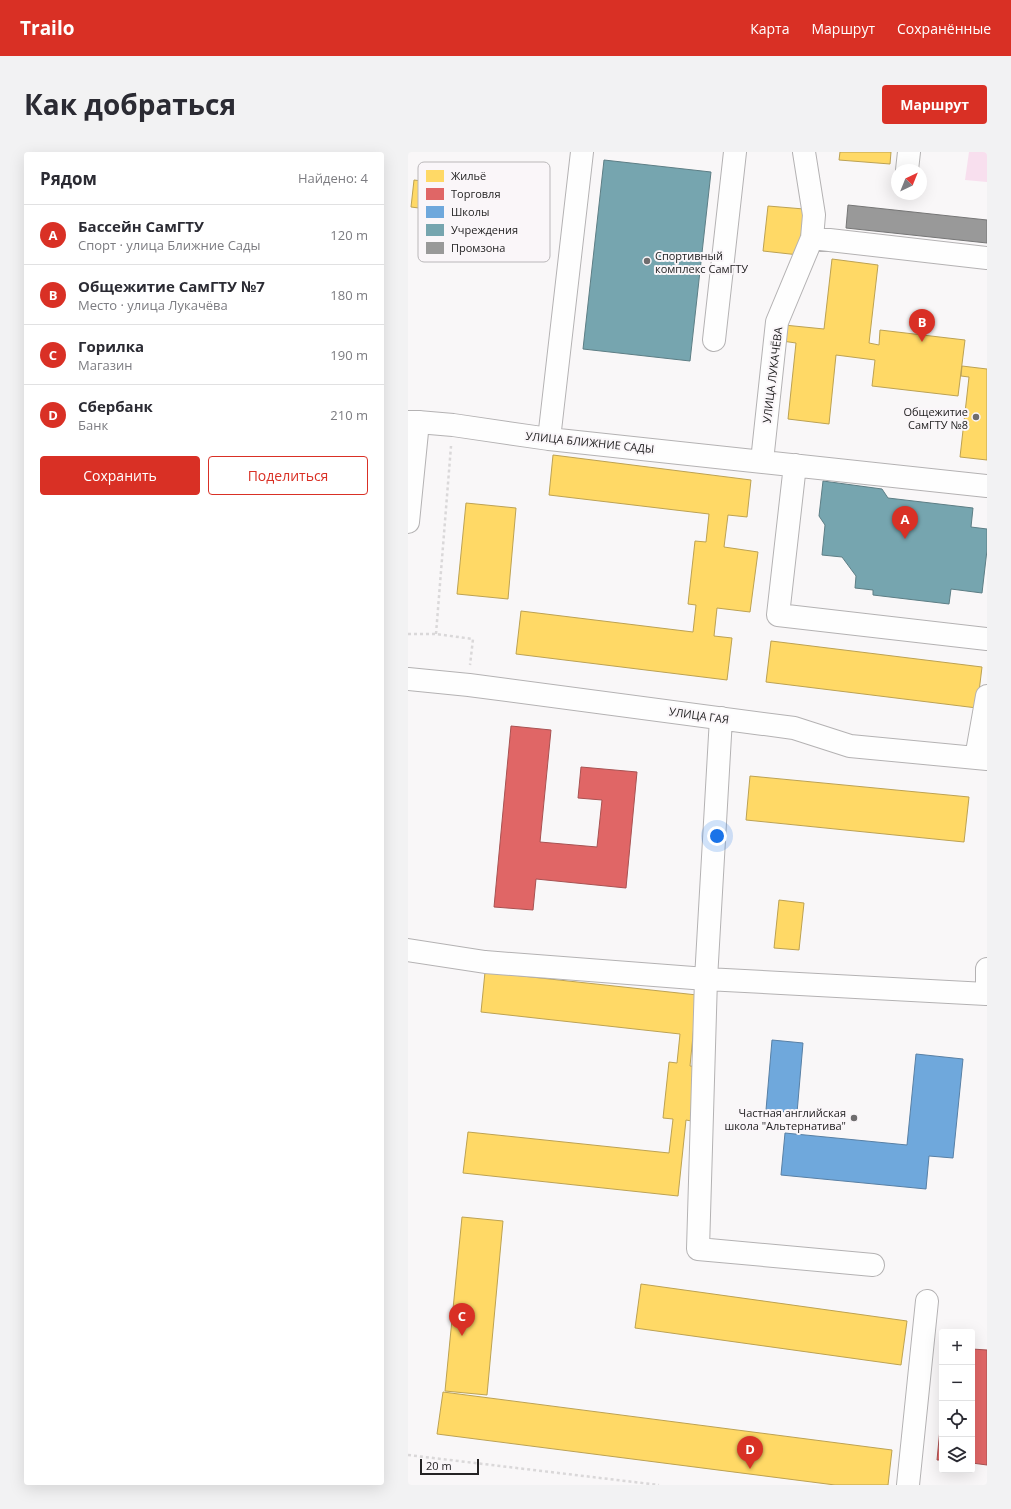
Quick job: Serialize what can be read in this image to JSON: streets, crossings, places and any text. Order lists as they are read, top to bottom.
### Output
{
  "streets": {
    "street": ["УЛИЦА ЛУКАЧЁВА", "УЛИЦА БЛИЖНИЕ САДЫ", "УЛИЦА ГАЯ"]
  },
  "crossings": [
    ["УЛИЦА ЛУКАЧЁВА", "УЛИЦА БЛИЖНИЕ САДЫ"]
  ],
  "places": ["Спортивный комплекс СамГТУ", "Общежитие СамГТУ №8", "Частная английская школа \"Альтернатива\""],
  "legend": [
    "Жильё",
    "Торговля",
    "Школы",
    "Учреждения",
    "Промзона"
  ],
  "scale_bar": "20 m",
  "north": "top right",
  "page": {
    "header": "Trailo",
    "nav": ["Карта", "Маршрут", "Сохранённые"],
    "title": "Как добраться",
    "buttons": [
      "Маршрут",
      ["Сохранить", "Поделиться"]
    ],
    "heading": ["Рядом", "Найдено: 4"],
    "list": [
      {
        "mark": "A",
        "name": "Бассейн СамГТУ",
        "note": "Спорт · улица Ближние Сады",
        "value": "120 m"
      },
      {
        "mark": "B",
        "name": "Общежитие СамГТУ №7",
        "note": "Место · улица Лукачёва",
        "value": "180 m"
      },
      {
        "mark": "C",
        "name": "Горилка",
        "note": "Магазин",
        "value": "190 m"
      },
      {
        "mark": "D",
        "name": "Сбербанк",
        "note": "Банк",
        "value": "210 m"
      }
    ],
    "pins": [
      "B",
      "A",
      "C",
      "D"
    ],
    "map_buttons": ["+", "−"],
    "scale": "20 m"
  }
}
